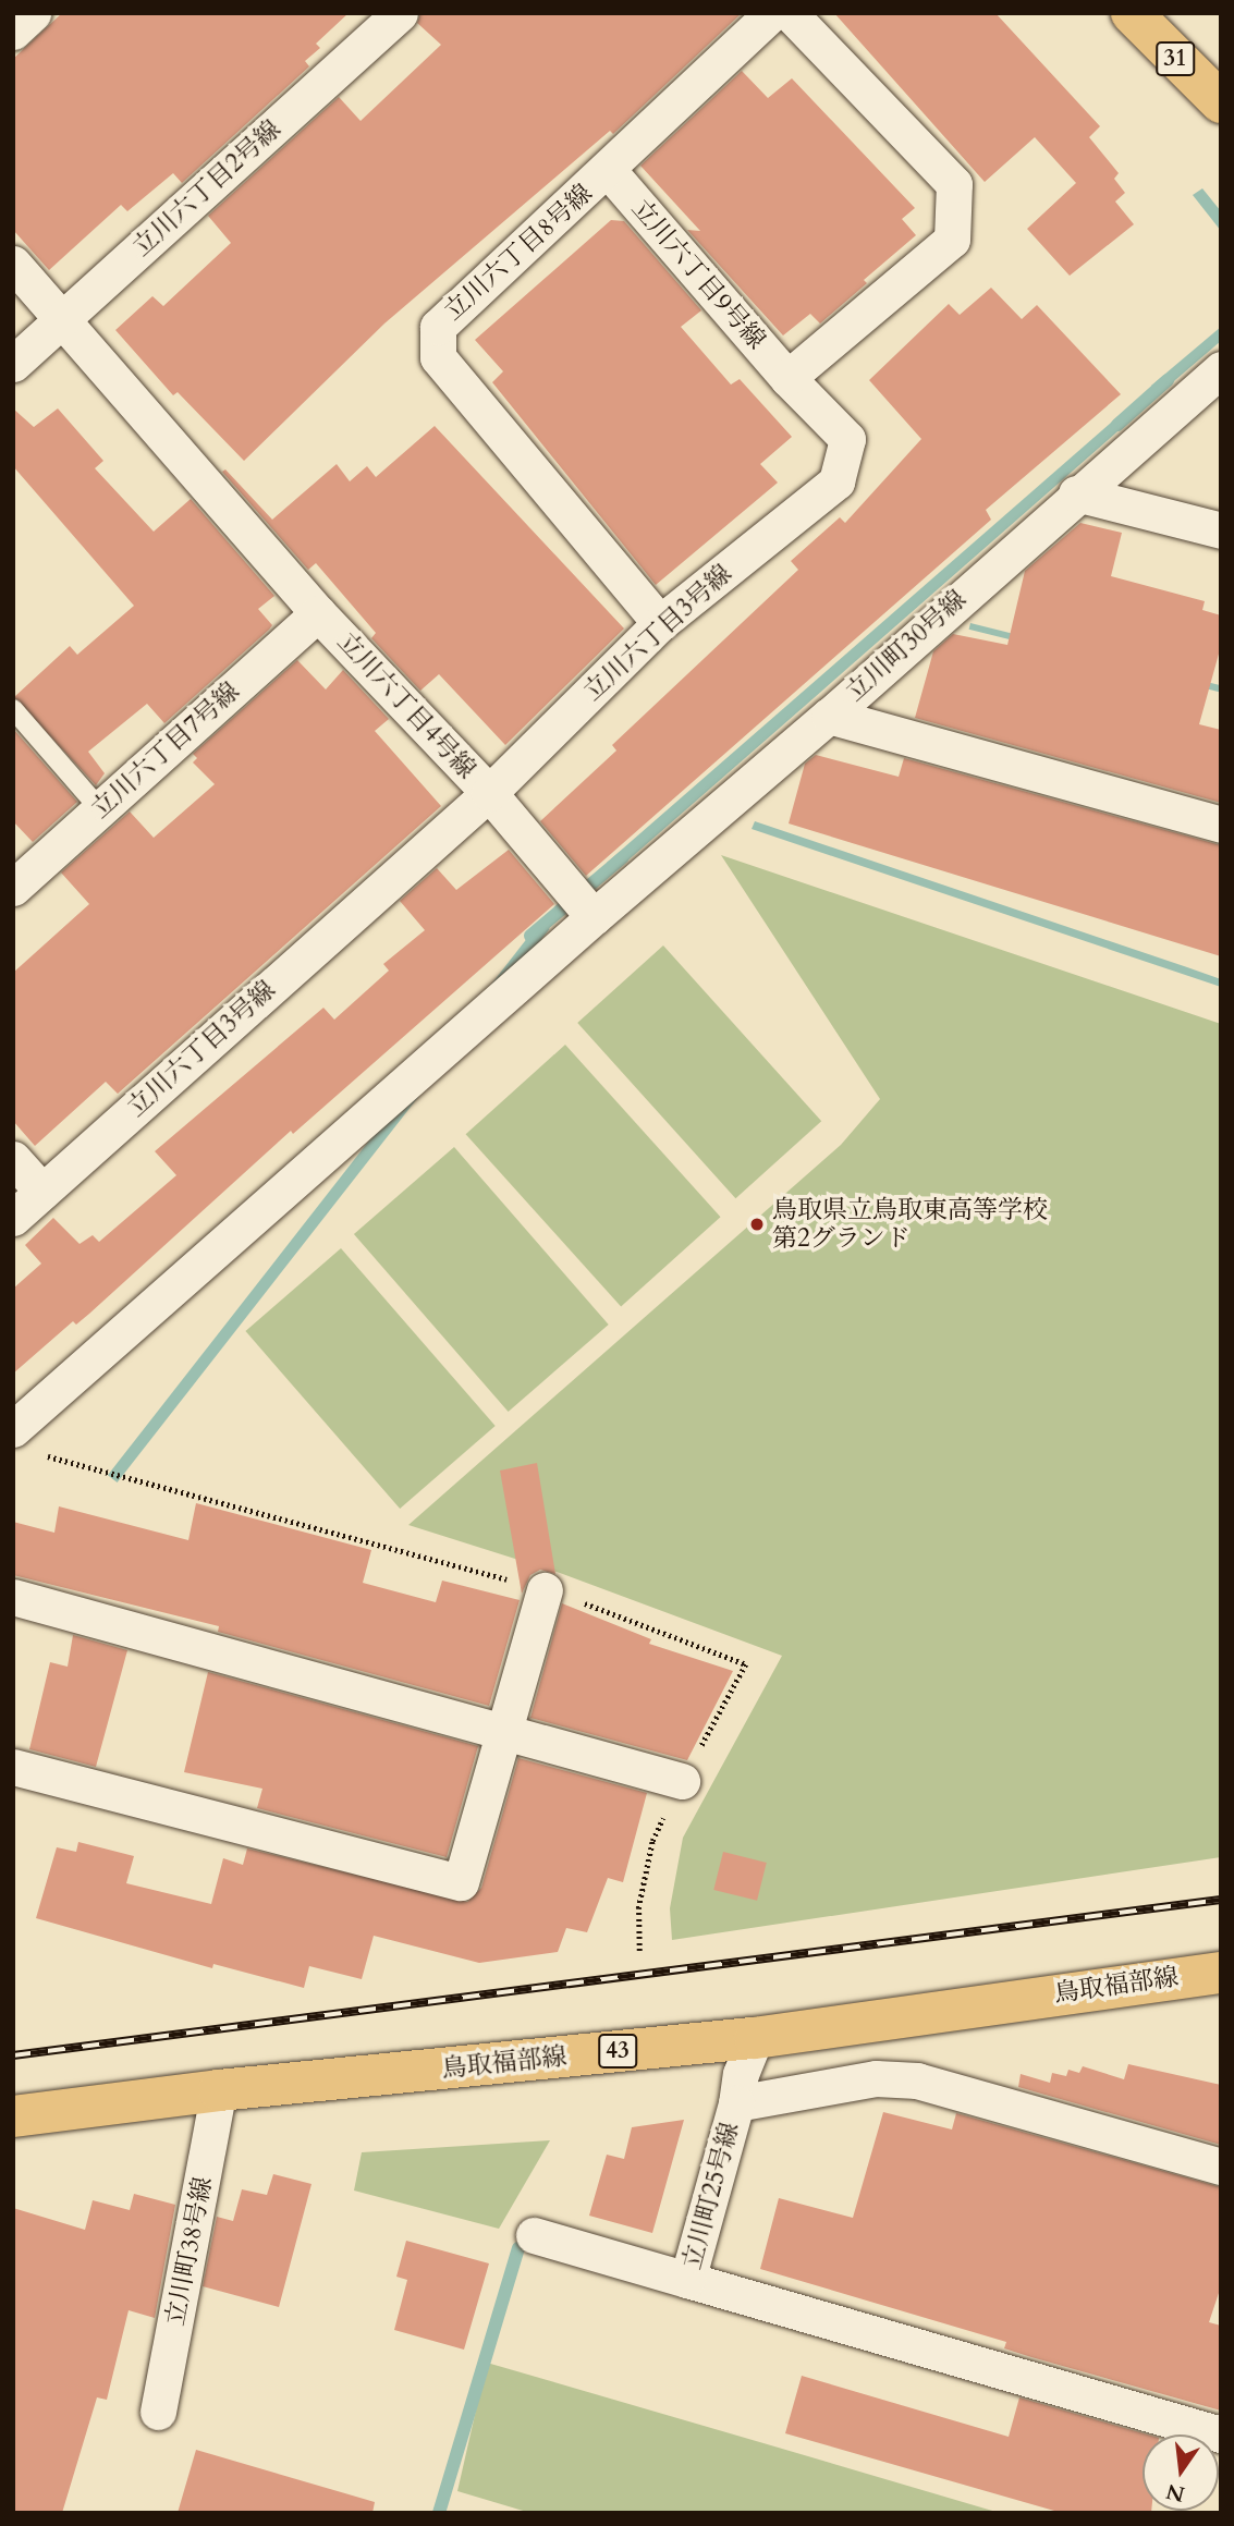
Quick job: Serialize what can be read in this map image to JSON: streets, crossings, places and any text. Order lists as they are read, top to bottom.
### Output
{
  "streets": {
    "main road": ["31", "鳥取福部線", "43"],
    "street": [
      "立川六丁目2号線",
      "立川六丁目8号線",
      "立川六丁目9号線",
      "立川六丁目3号線",
      "立川町30号線",
      "立川六丁目4号線",
      "立川六丁目7号線",
      "立川町25号線",
      "立川町38号線"
    ]
  },
  "crossings": [
    ["立川六丁目2号線", "立川六丁目4号線"],
    ["立川六丁目8号線", "立川六丁目9号線"],
    ["立川六丁目8号線", "立川六丁目3号線"],
    ["立川六丁目9号線", "立川六丁目3号線"],
    ["立川六丁目3号線", "立川六丁目4号線"],
    ["立川六丁目4号線", "立川六丁目7号線"],
    ["鳥取福部線", "立川町38号線"]
  ],
  "places": ["鳥取県立鳥取東高等学校 第2グランド"],
  "north": "bottom"
}
